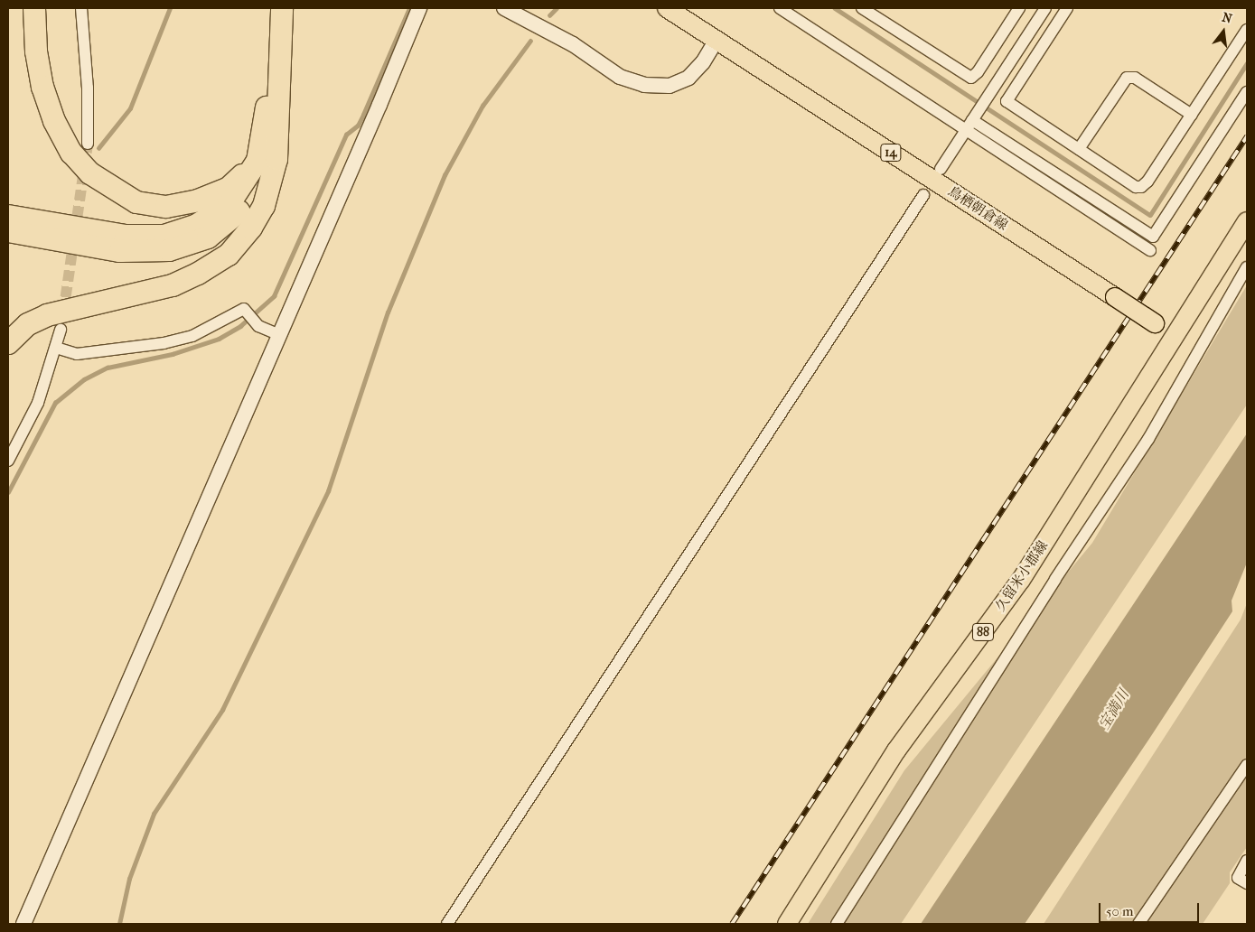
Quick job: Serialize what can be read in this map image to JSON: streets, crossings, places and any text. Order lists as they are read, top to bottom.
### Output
{
  "streets": {
    "main road": [
      "14",
      "鳥栖朝倉線",
      "久留米小郡線",
      "88"
    ]
  },
  "crossings": [
    ["鳥栖朝倉線", "久留米小郡線"]
  ],
  "water": ["宝満川"],
  "scale_bar": "50 m",
  "north": "top"
}
